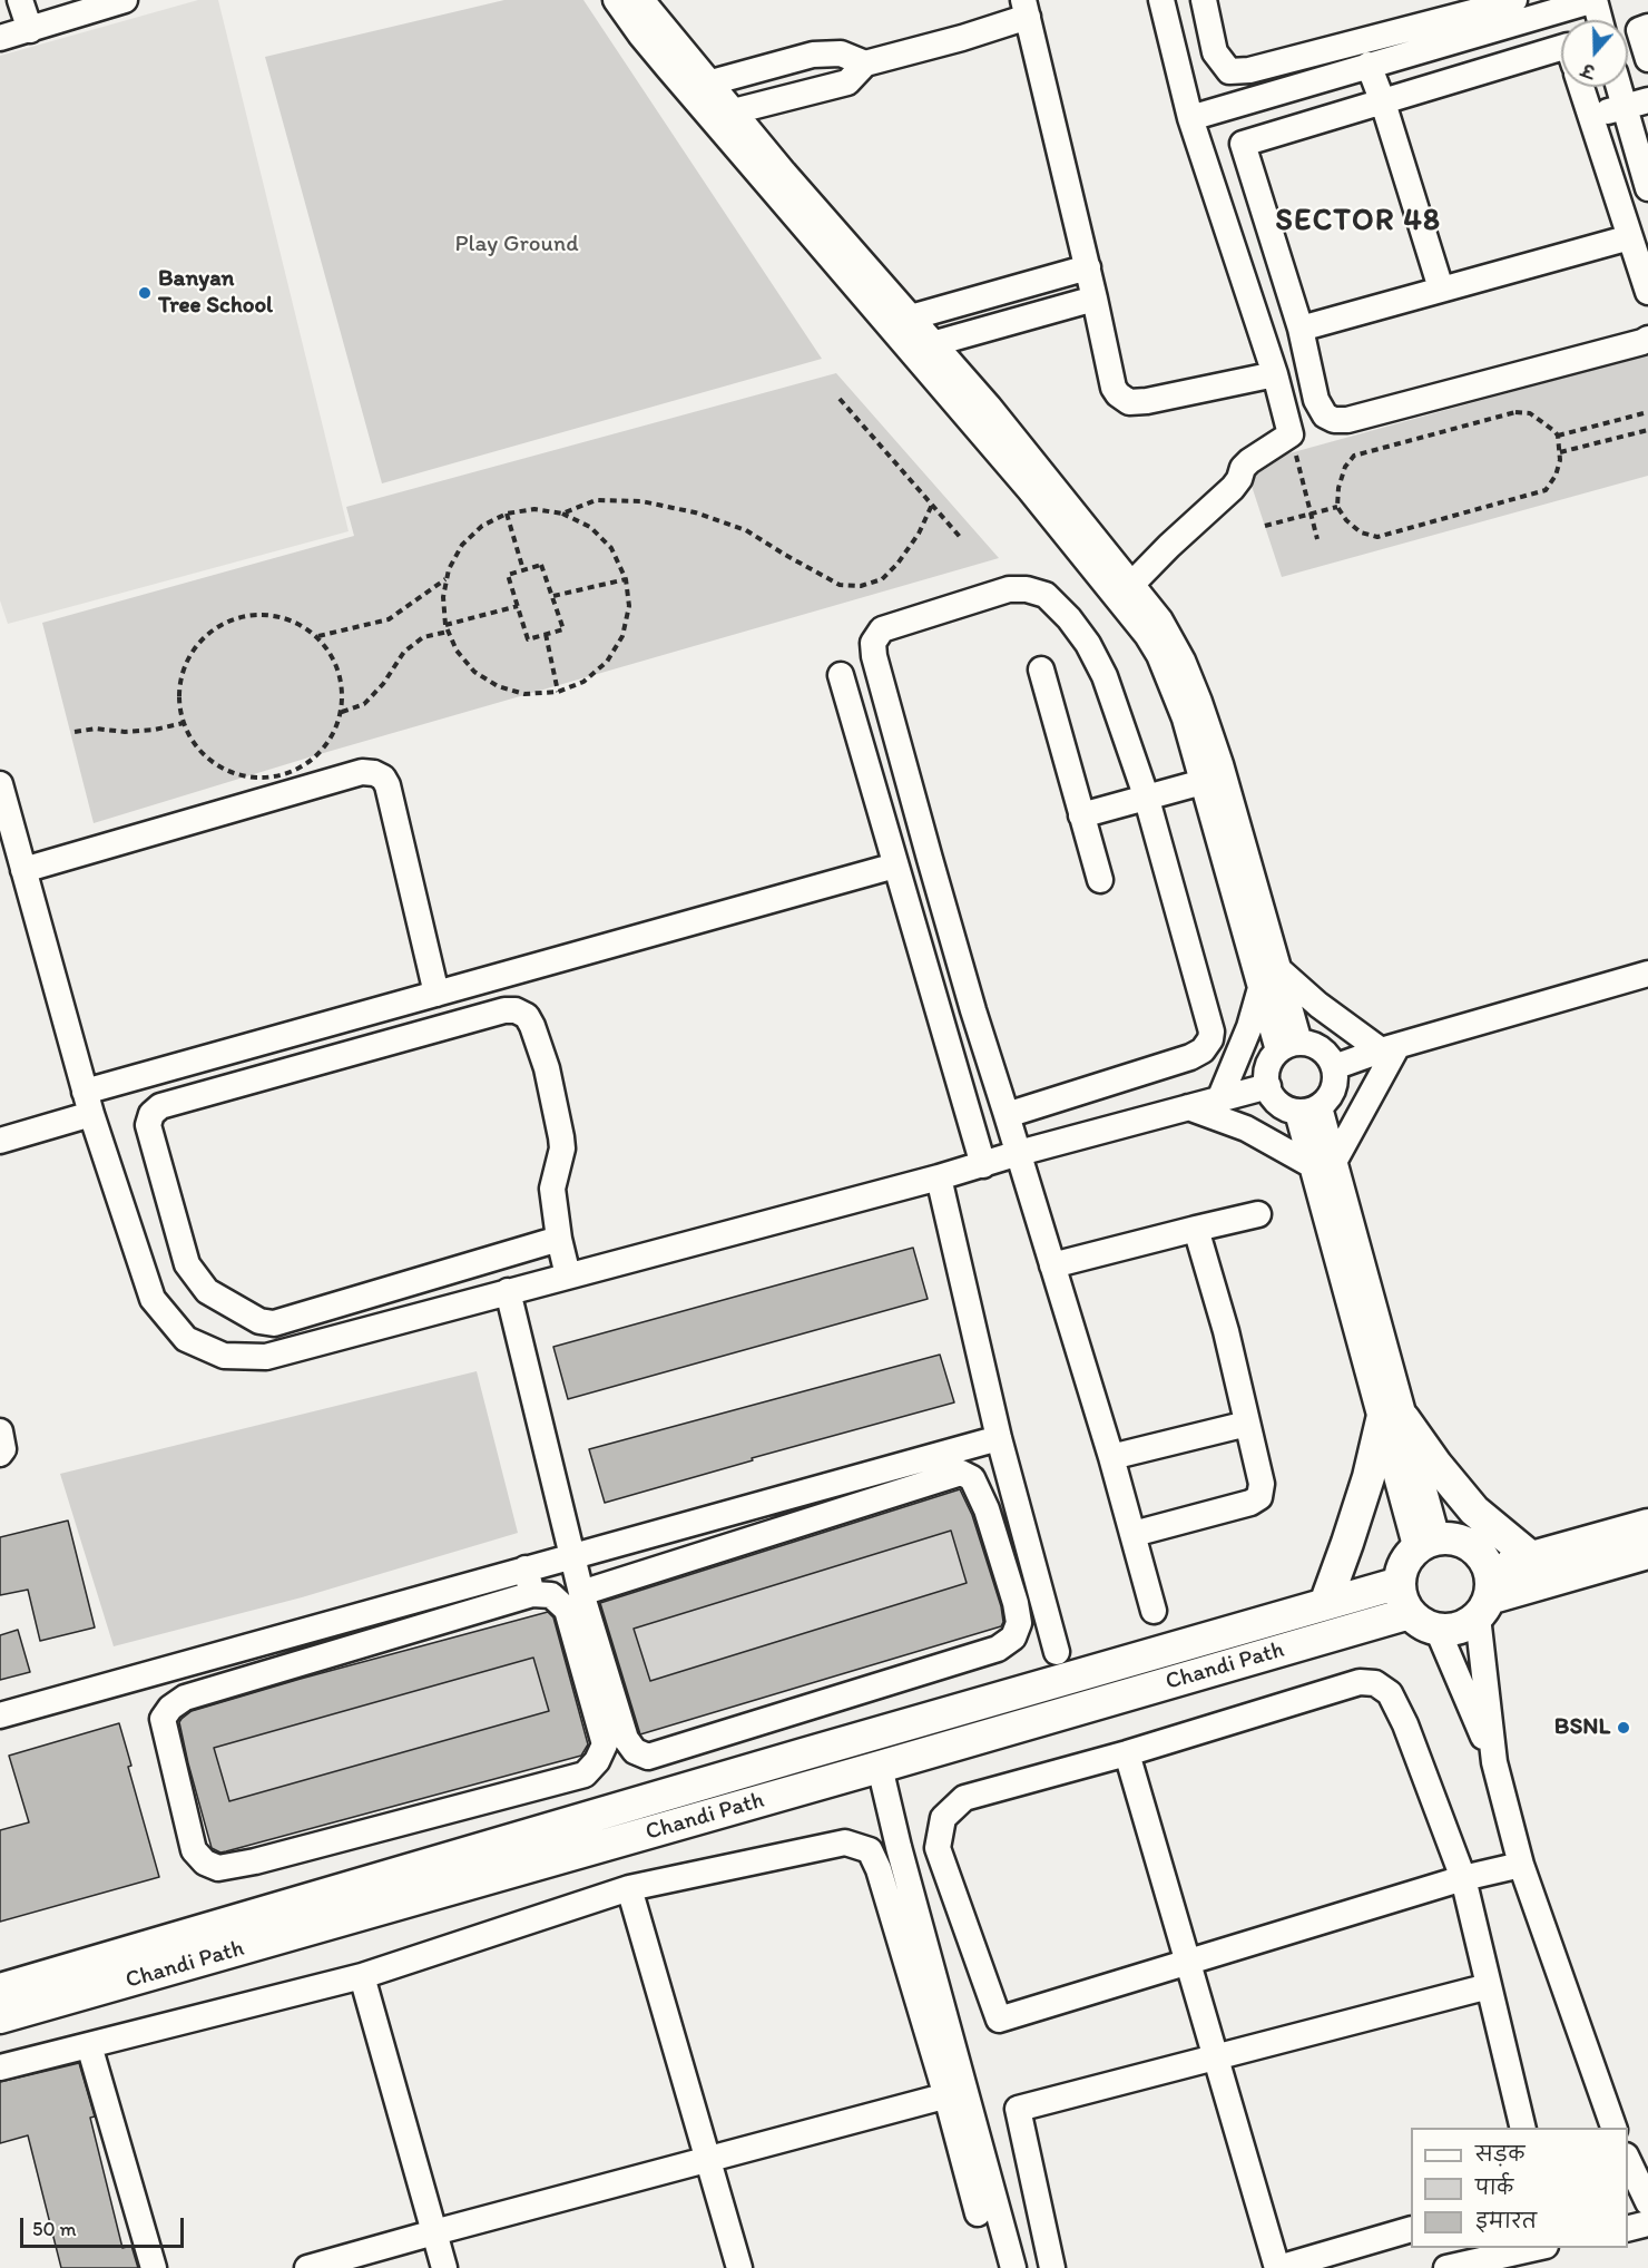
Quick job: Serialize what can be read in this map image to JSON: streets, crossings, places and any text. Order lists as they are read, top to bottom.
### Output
{
  "streets": {
    "main road": ["Chandi Path"]
  },
  "districts": ["SECTOR 48"],
  "parks": ["Play Ground"],
  "places": ["Banyan Tree School", "BSNL"],
  "legend": ["सड़क", "पार्क", "इमारत"],
  "scale_bar": "50 m",
  "north": "bottom"
}
